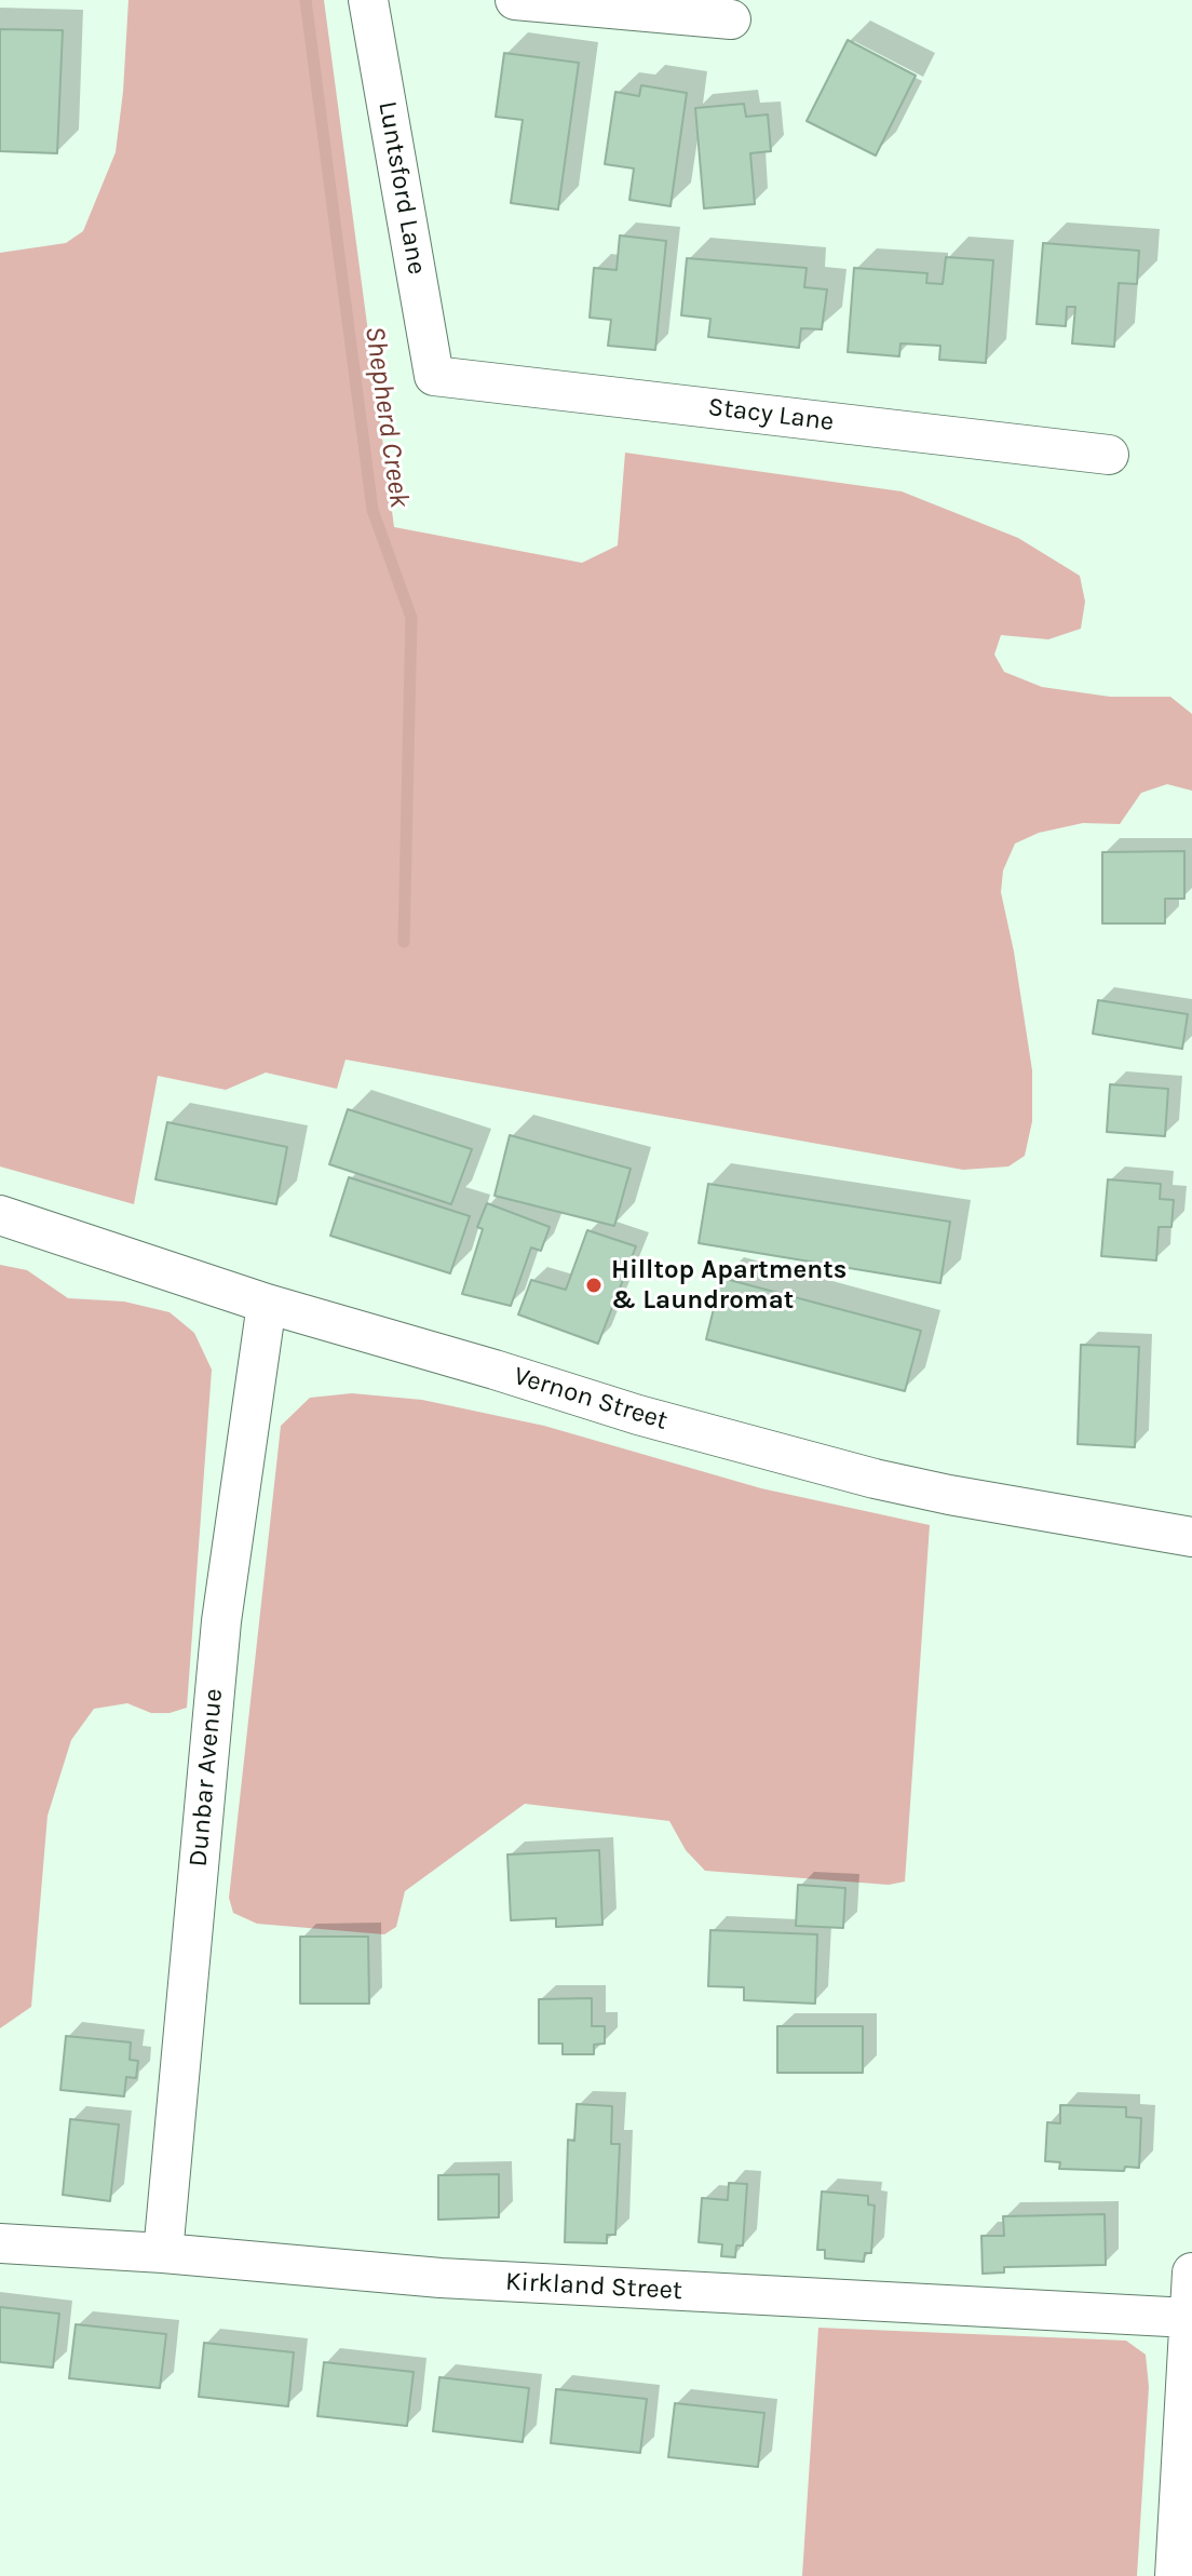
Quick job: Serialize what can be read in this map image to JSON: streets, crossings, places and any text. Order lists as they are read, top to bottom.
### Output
{
  "streets": {
    "street": [
      "Luntsford Lane",
      "Stacy Lane",
      "Vernon Street",
      "Dunbar Avenue",
      "Kirkland Street"
    ]
  },
  "crossings": [
    ["Luntsford Lane", "Stacy Lane"],
    ["Vernon Street", "Dunbar Avenue"],
    ["Dunbar Avenue", "Kirkland Street"]
  ],
  "water": ["Shepherd Creek"],
  "places": ["Hilltop Apartments & Laundromat"]
}
